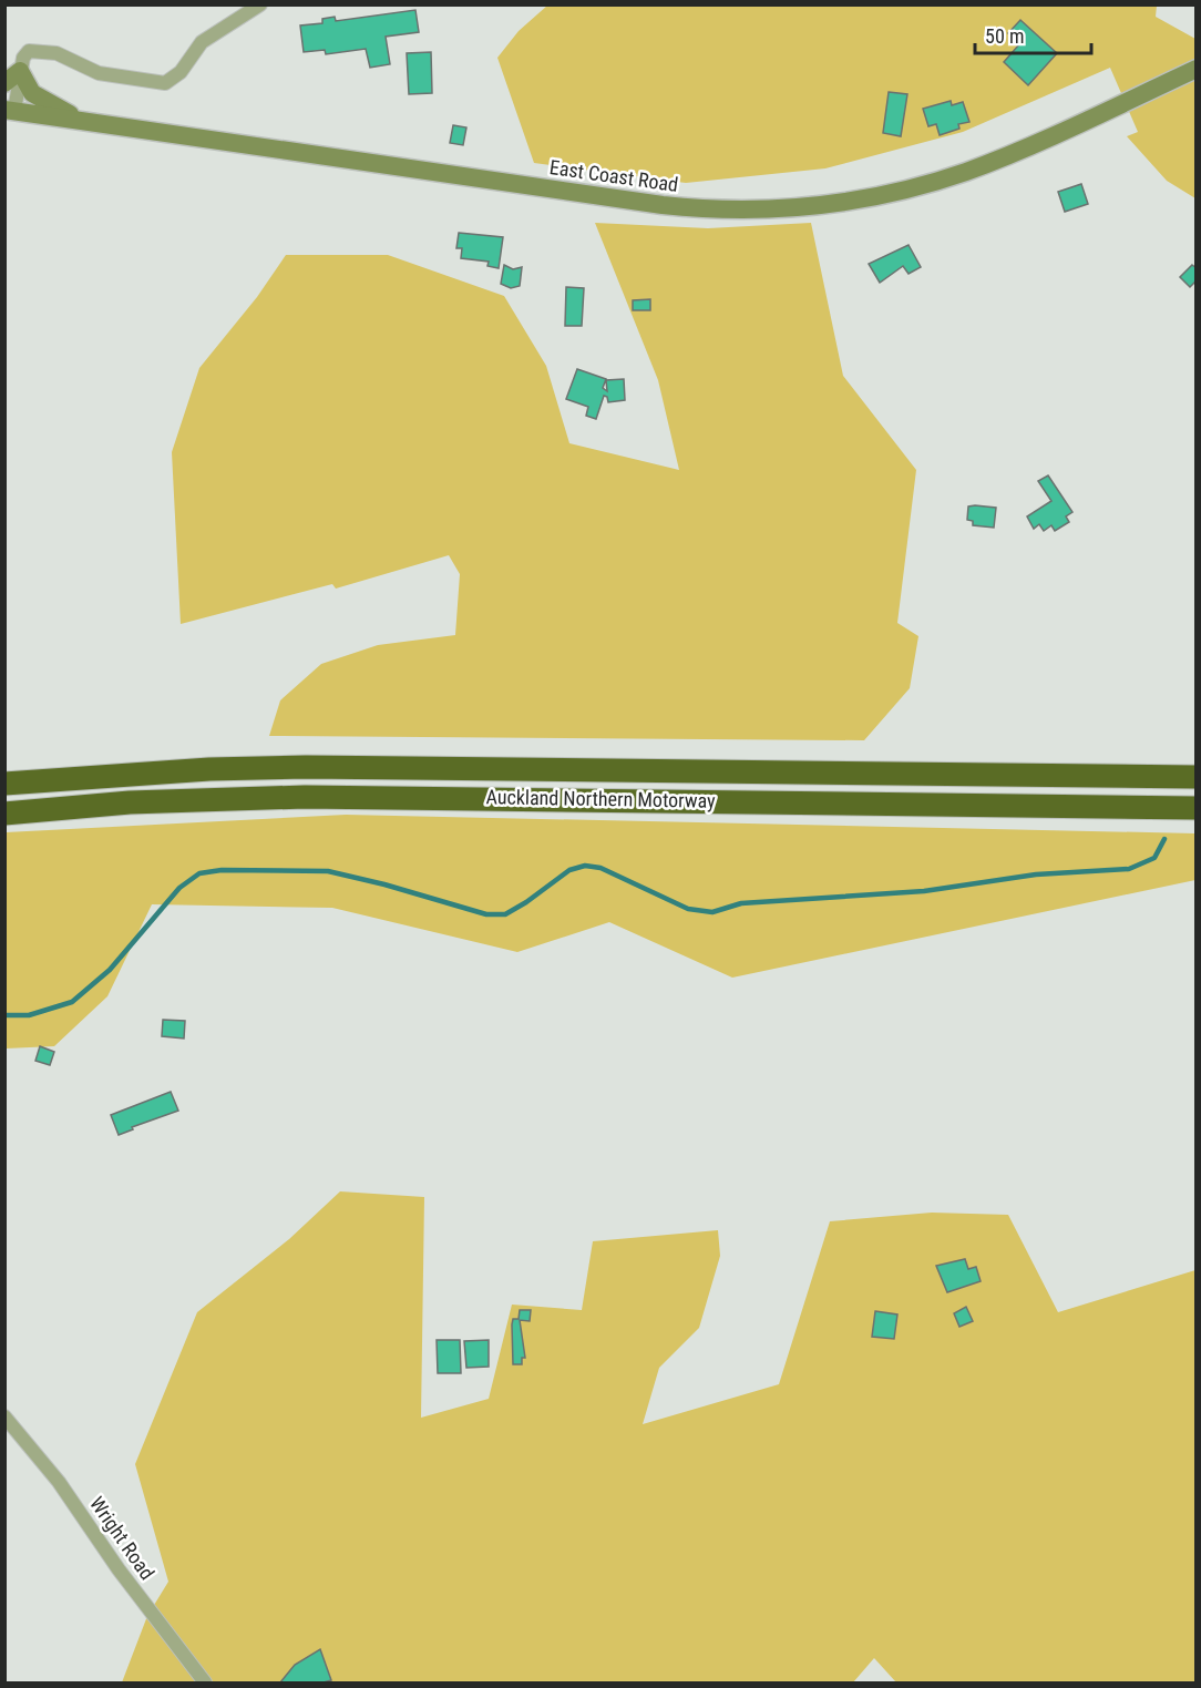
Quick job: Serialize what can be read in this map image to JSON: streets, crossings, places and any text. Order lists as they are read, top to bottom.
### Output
{
  "streets": {
    "highway": ["Auckland Northern Motorway"],
    "main road": ["East Coast Road"],
    "street": ["Wright Road"]
  },
  "scale_bar": "50 m"
}
